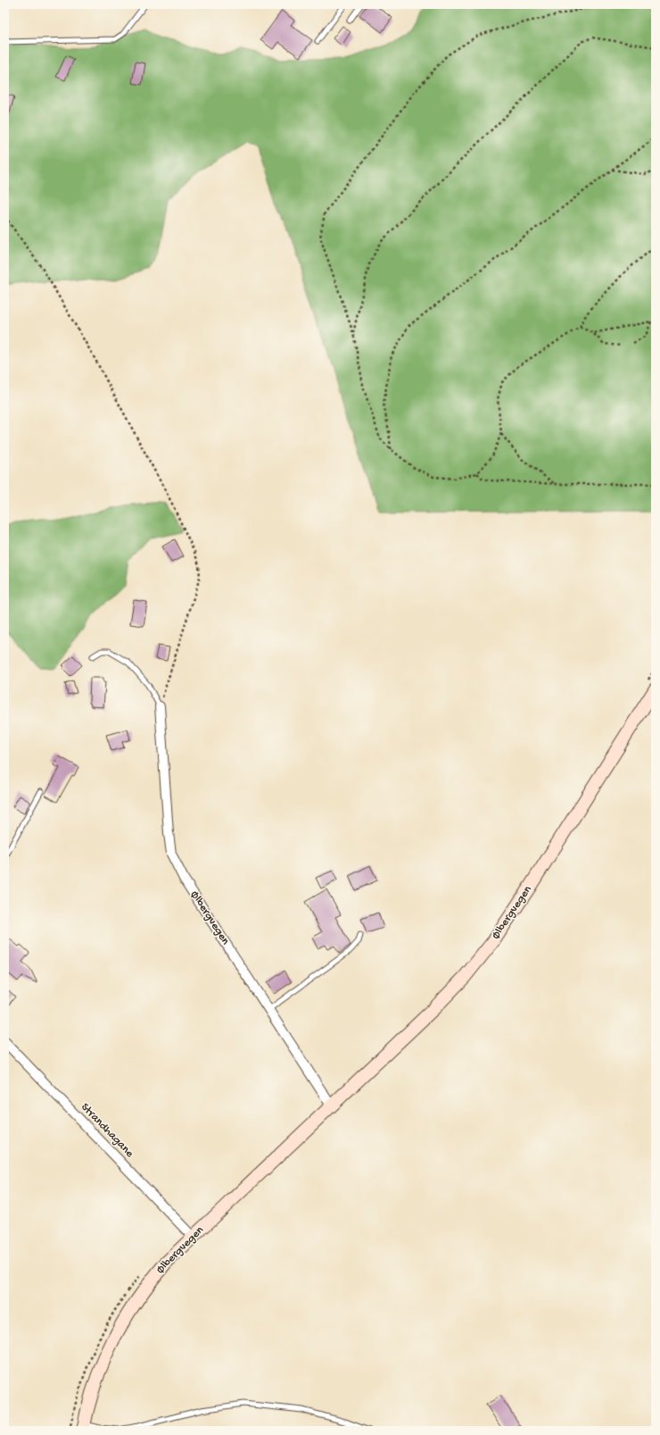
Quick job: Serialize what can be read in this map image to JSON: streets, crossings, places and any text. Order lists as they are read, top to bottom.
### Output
{
  "streets": {
    "main road": ["Ølbergvegen"],
    "street": ["Strandhagane"]
  },
  "crossings": [
    ["Ølbergvegen", "Strandhagane"]
  ]
}
